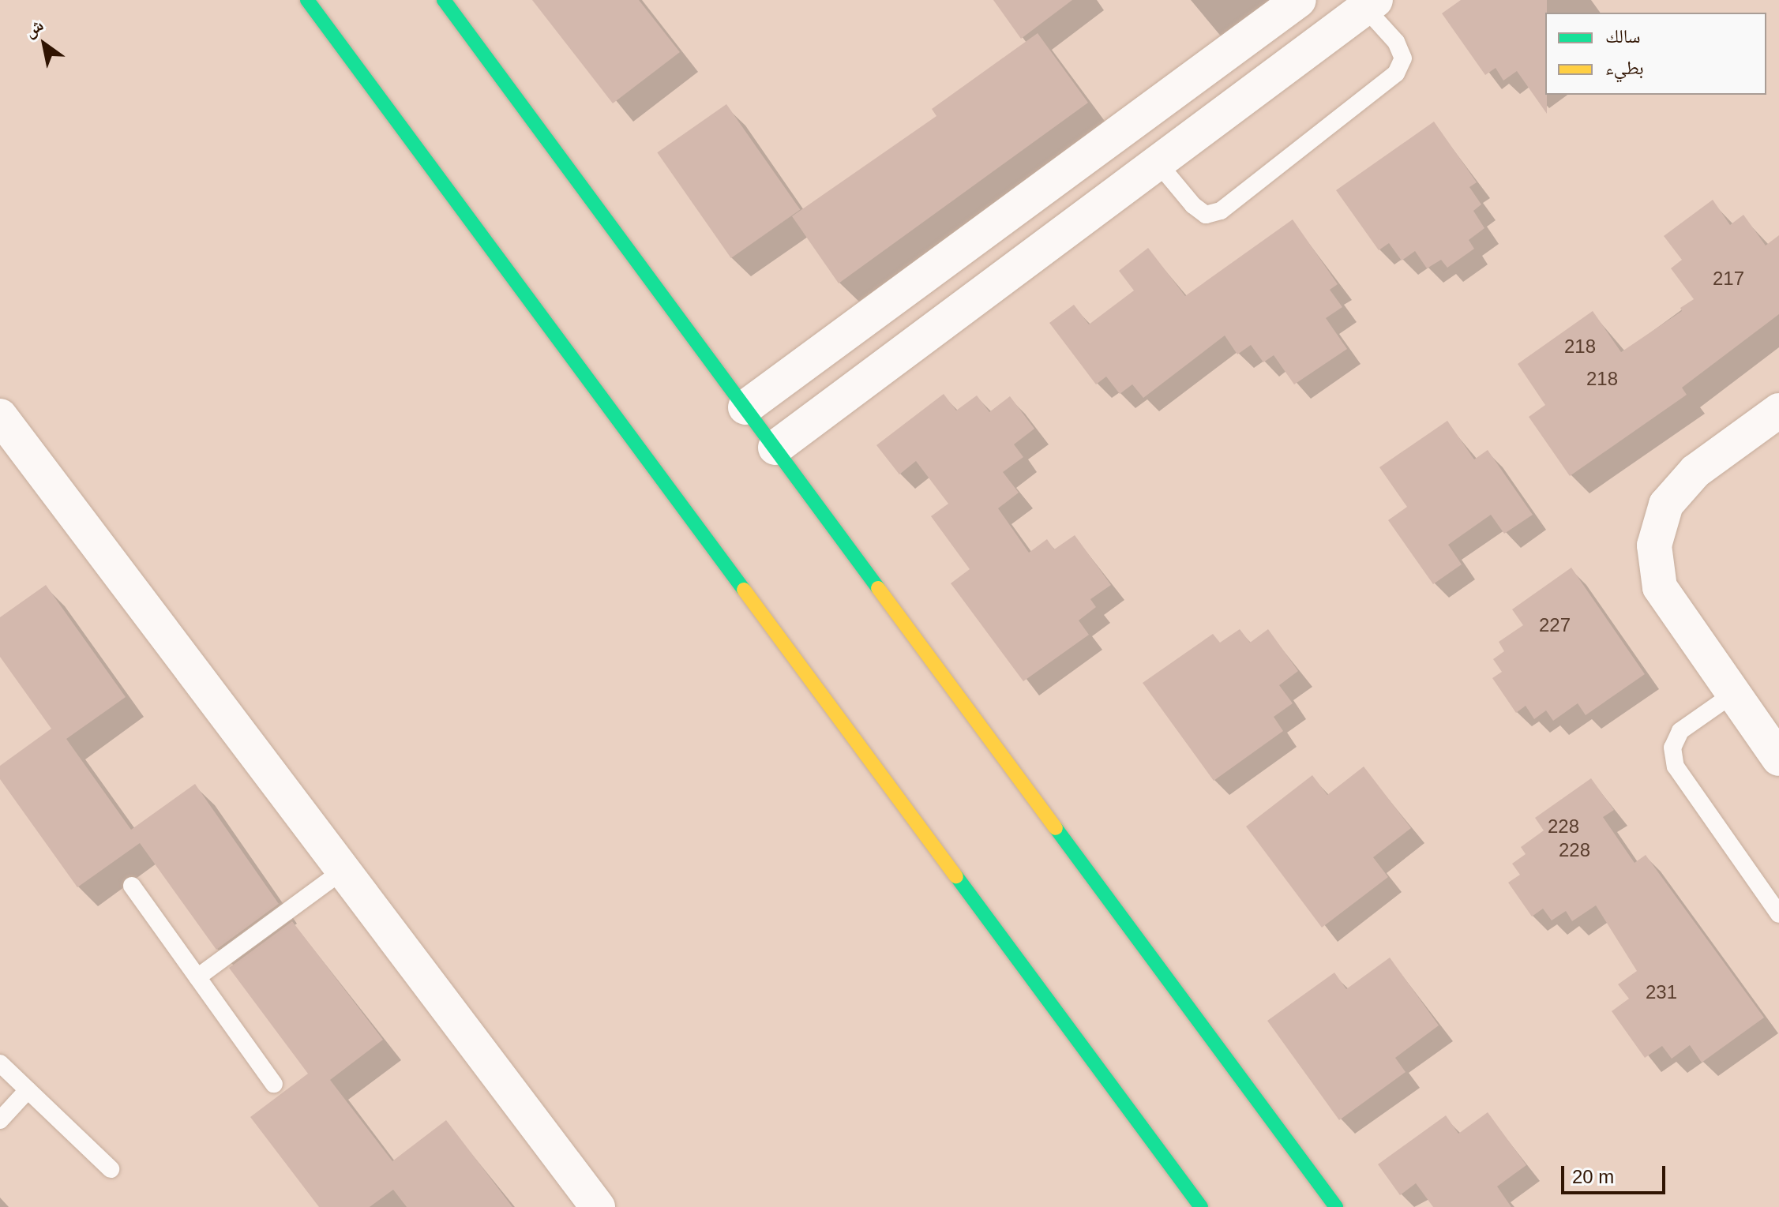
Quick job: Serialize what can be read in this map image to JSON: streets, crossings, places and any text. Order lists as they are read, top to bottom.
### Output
{
  "house_numbers": [
    "217",
    "218",
    "218",
    "227",
    "228",
    "228",
    "231"
  ],
  "legend": ["سالك", "بطيء"],
  "scale_bar": "20 m",
  "north": "top left"
}
